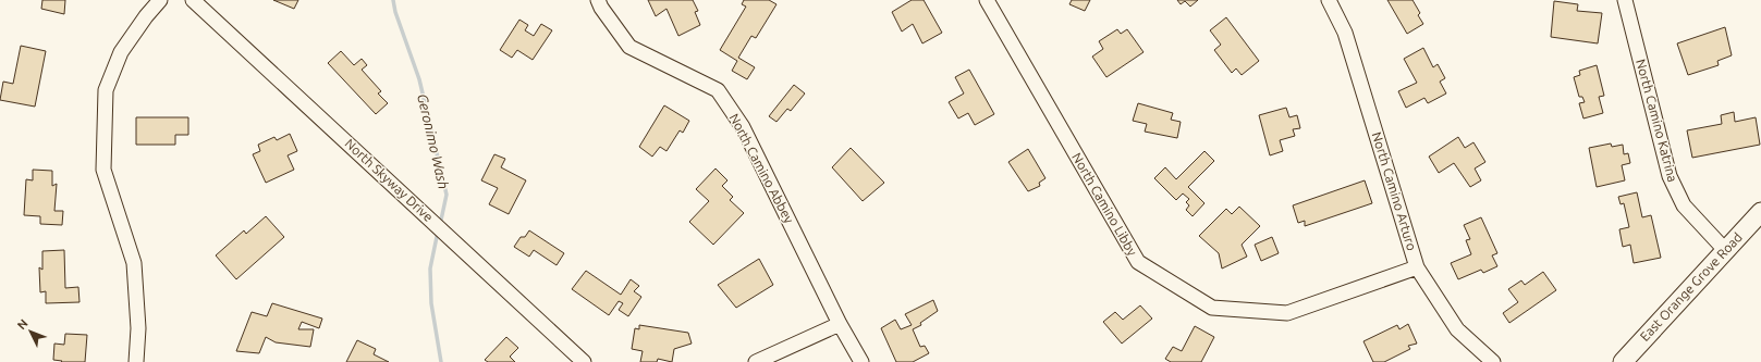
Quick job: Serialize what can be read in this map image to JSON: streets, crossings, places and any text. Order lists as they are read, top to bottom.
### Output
{
  "streets": {
    "main road": ["East Orange Grove Road"],
    "street": [
      "North Camino Katrina",
      "North Camino Abbey",
      "North Skyway Drive",
      "North Camino Arturo",
      "North Camino Libby"
    ]
  },
  "crossings": [
    ["North Camino Katrina", "East Orange Grove Road"],
    ["North Camino Arturo", "North Camino Libby"]
  ],
  "water": ["Geronimo Wash"],
  "north": "top left"
}
